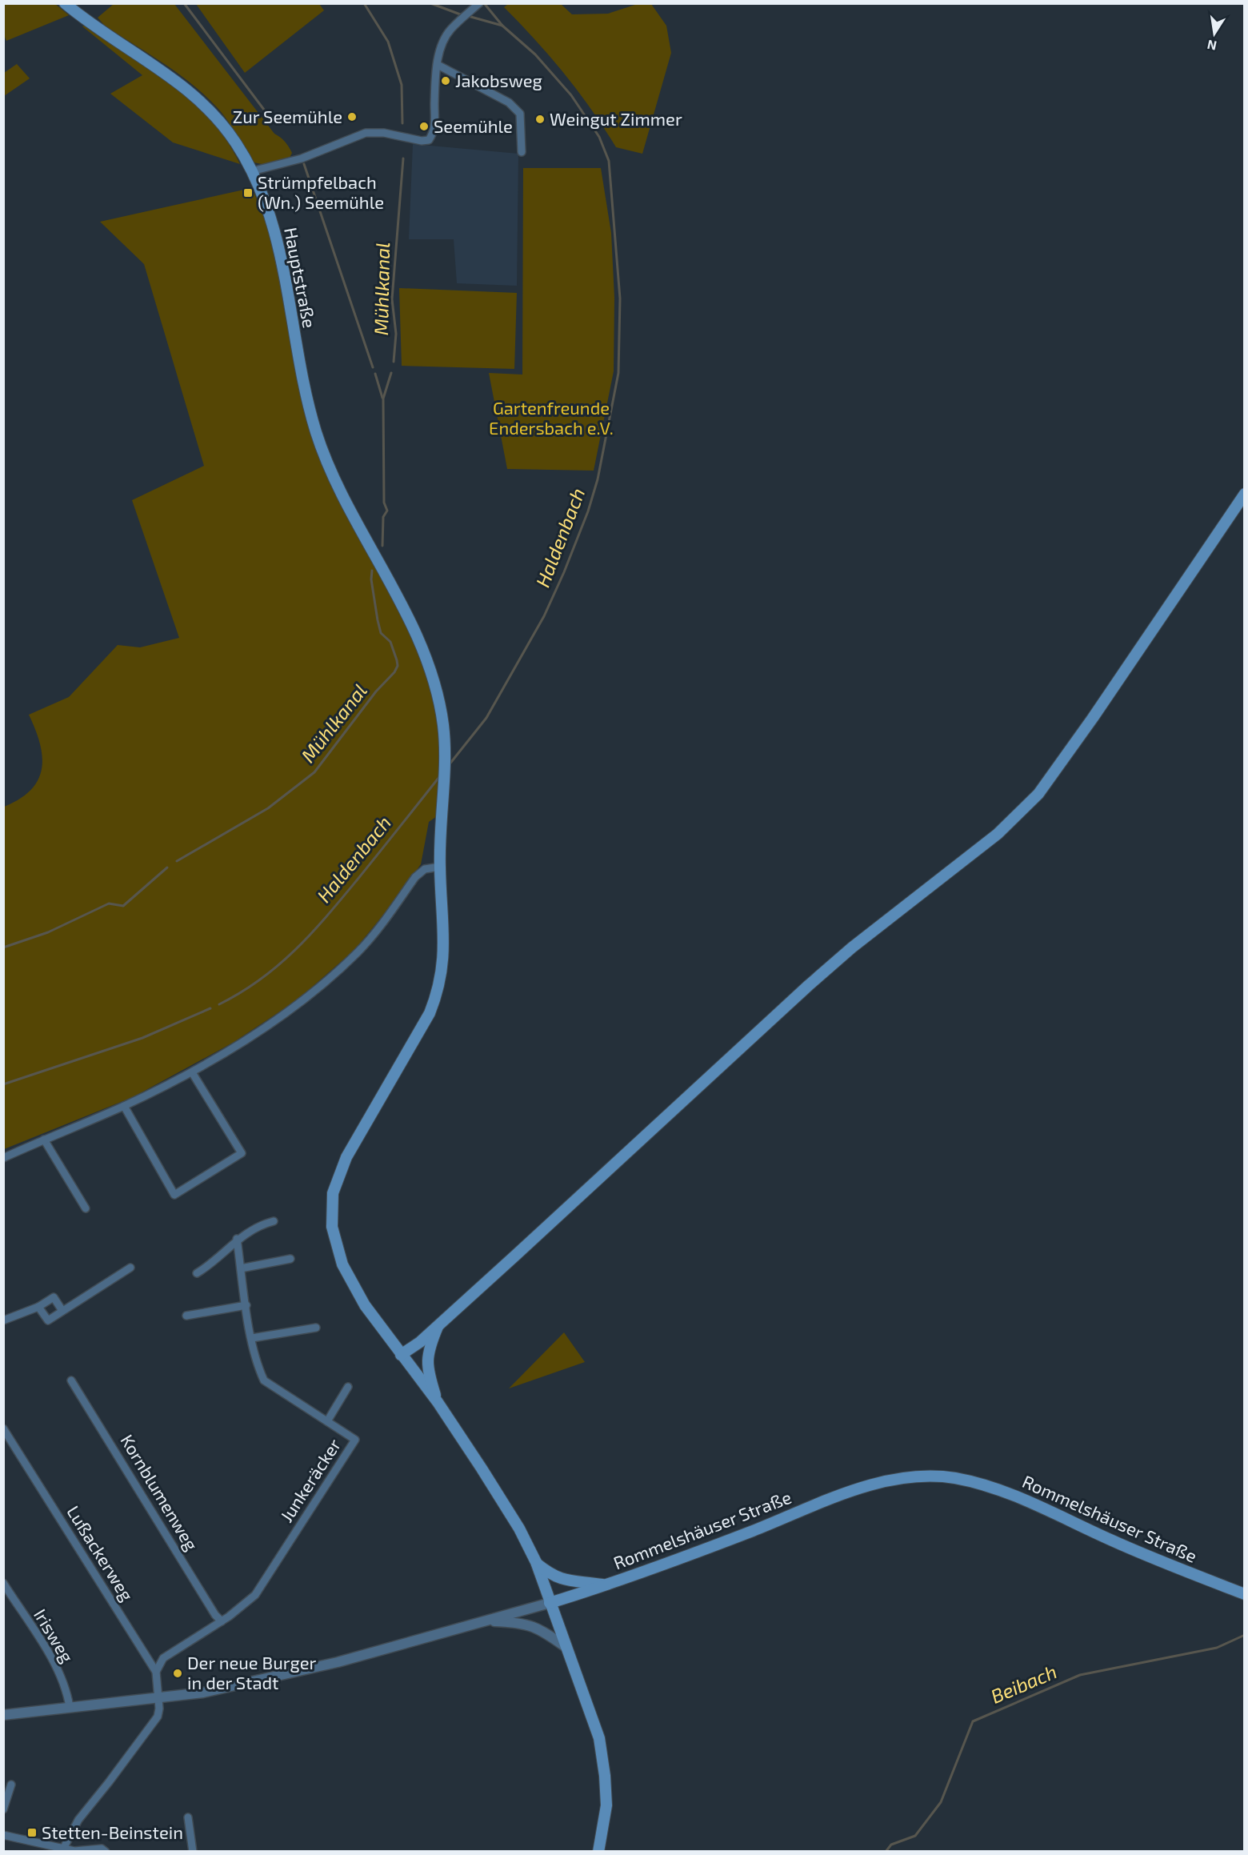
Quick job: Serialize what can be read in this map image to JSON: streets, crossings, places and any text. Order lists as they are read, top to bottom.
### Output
{
  "streets": {
    "main road": ["Hauptstraße", "Rommelshäuser Straße"],
    "street": [
      "Junkeräcker",
      "Kornblumenweg",
      "Lußackerweg",
      "Irisweg"
    ]
  },
  "crossings": [
    ["Junkeräcker", "Kornblumenweg"],
    ["Junkeräcker", "Lußackerweg"],
    ["Rommelshäuser Straße", "Lußackerweg"],
    ["Rommelshäuser Straße", "Irisweg"]
  ],
  "water": ["Mühlkanal", "Haldenbach", "Beibach"],
  "parks": ["Gartenfreunde Endersbach e.V."],
  "places": {
    "other": [
      "Jakobsweg",
      "Zur Seemühle",
      "Weingut Zimmer",
      "Seemühle",
      "Der neue Burger in der Stadt"
    ],
    "transit": ["Strümpfelbach (Wn.) Seemühle", "Stetten-Beinstein"]
  },
  "north": "bottom"
}
